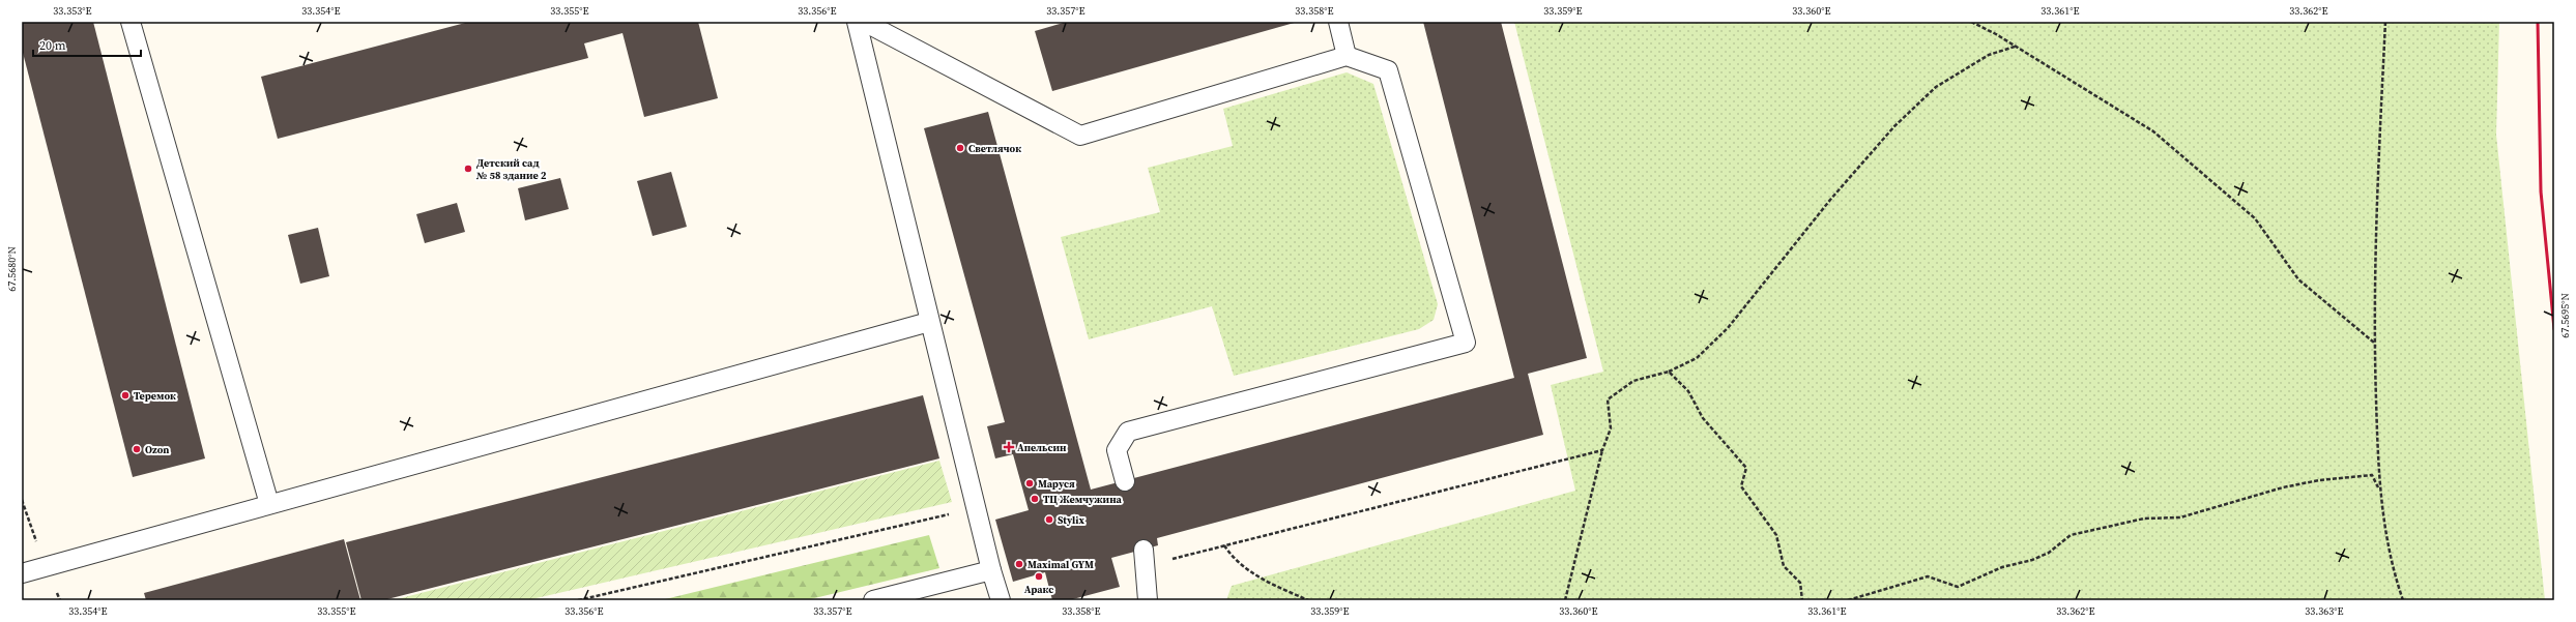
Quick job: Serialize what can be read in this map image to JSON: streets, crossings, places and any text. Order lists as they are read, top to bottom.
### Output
{
  "places": {
    "other": [
      "Светлячок",
      "Детский сад № 58 здание 2",
      "Теремок",
      "Ozon",
      "Маруся",
      "ТЦ Жемчужина",
      "Stylix",
      "Maximal GYM",
      "Аракс"
    ],
    "health": ["Апельсин"]
  },
  "scale_bar": "20 m",
  "coordinates": [
    "33.353°E",
    "33.354°E",
    "33.355°E",
    "33.356°E",
    "33.357°E",
    "33.358°E",
    "33.359°E",
    "33.360°E",
    "33.361°E",
    "33.362°E",
    "67.5680°N",
    "67.5695°N",
    "33.363°E"
  ]
}
